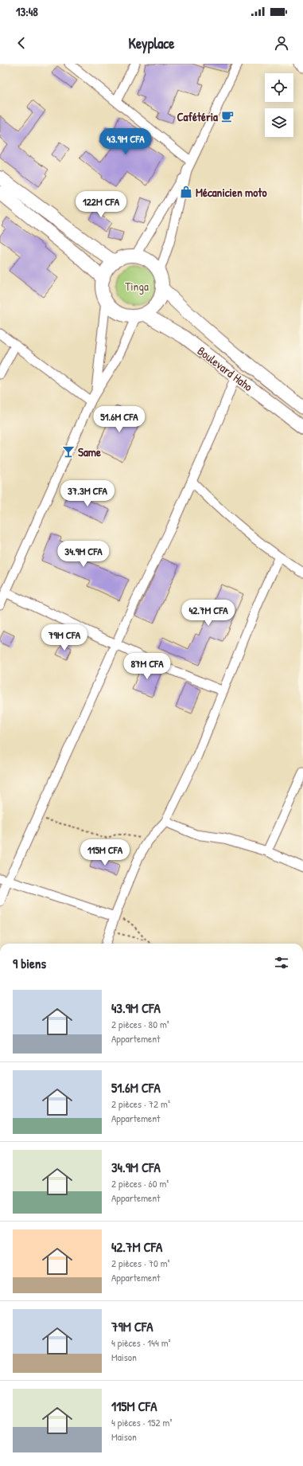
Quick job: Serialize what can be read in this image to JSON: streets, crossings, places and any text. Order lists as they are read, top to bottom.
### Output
{
  "streets": {
    "main road": ["Boulevard Haho"]
  },
  "parks": ["Tinga"],
  "places": {
    "cafe": ["Cafétéria"],
    "shop": ["Mécanicien moto"],
    "bar": ["Same"]
  },
  "page": {
    "status": "13:48",
    "header": "Keyplace",
    "price": [
      "43.9M CFA",
      "122M CFA",
      "51.6M CFA",
      "37.3M CFA",
      "34.9M CFA",
      "42.7M CFA",
      "79M CFA",
      "87M CFA",
      "115M CFA"
    ],
    "heading": "9 biens",
    "list": [
      {
        "name": "43.9M CFA",
        "note": "2 pièces · 80 m² · Appartement"
      },
      {
        "name": "51.6M CFA",
        "note": "2 pièces · 72 m² · Appartement"
      },
      {
        "name": "34.9M CFA",
        "note": "2 pièces · 60 m² · Appartement"
      },
      {
        "name": "42.7M CFA",
        "note": "2 pièces · 70 m² · Appartement"
      },
      {
        "name": "79M CFA",
        "note": "4 pièces · 144 m² · Maison"
      },
      {
        "name": "115M CFA",
        "note": "4 pièces · 152 m² · Maison"
      }
    ]
  }
}
